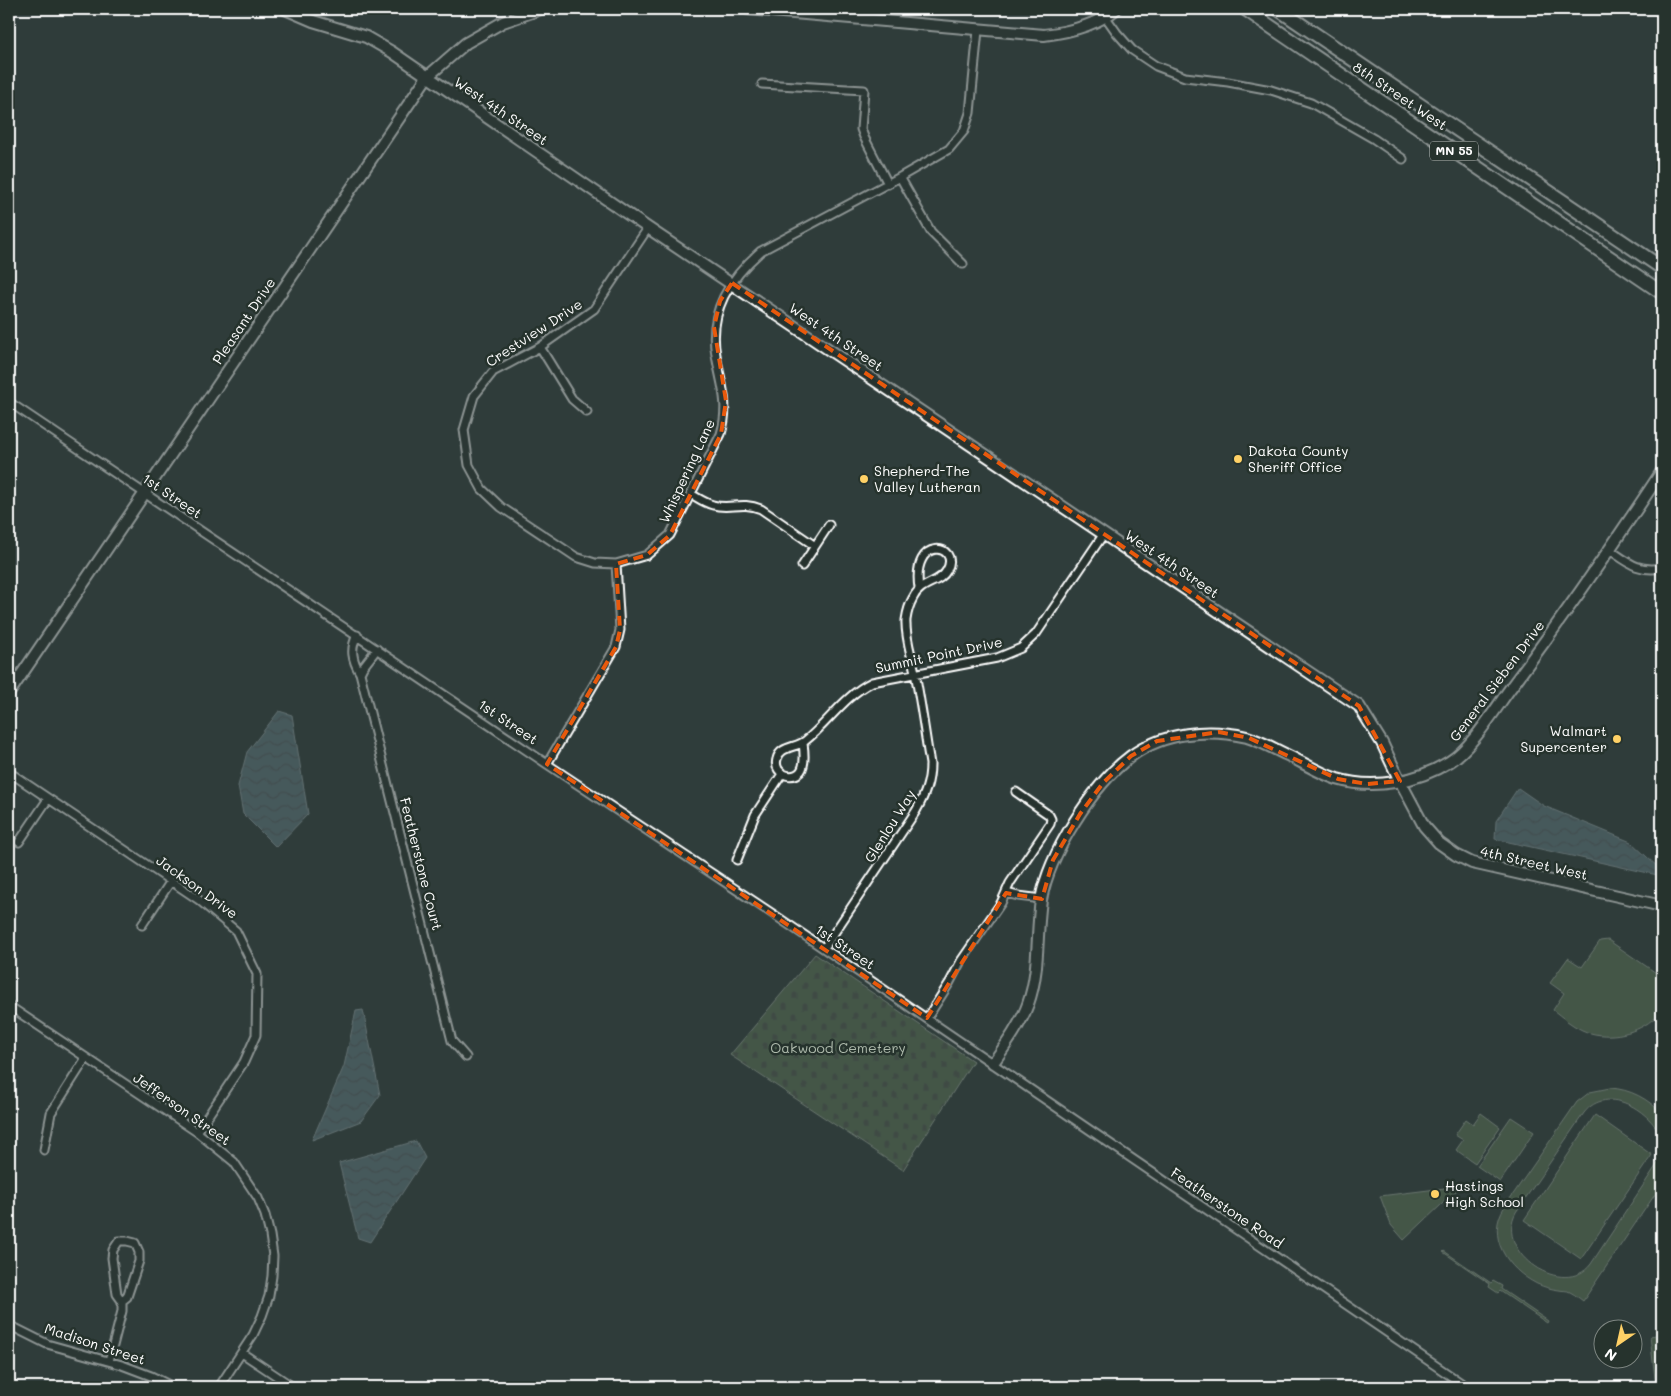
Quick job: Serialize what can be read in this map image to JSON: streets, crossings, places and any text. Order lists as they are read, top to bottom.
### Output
{
  "streets": {
    "highway": ["8th Street West", "MN 55"],
    "street": [
      "West 4th Street",
      "Pleasant Drive",
      "Crestview Drive",
      "Whispering Lane",
      "1st Street",
      "Summit Point Drive",
      "General Sieben Drive",
      "Glenlou Way",
      "4th Street West",
      "Featherstone Court",
      "Jackson Drive",
      "Jefferson Street",
      "Featherstone Road",
      "Madison Street"
    ]
  },
  "crossings": [
    ["West 4th Street", "Pleasant Drive"],
    ["West 4th Street", "Crestview Drive"],
    ["West 4th Street", "Whispering Lane"],
    ["West 4th Street", "Summit Point Drive"],
    ["West 4th Street", "4th Street West"],
    ["Pleasant Drive", "1st Street"],
    ["Crestview Drive", "Whispering Lane"],
    ["1st Street", "General Sieben Drive"],
    ["1st Street", "Glenlou Way"],
    ["1st Street", "Featherstone Court"],
    ["1st Street", "Featherstone Road"],
    ["Summit Point Drive", "Glenlou Way"],
    ["General Sieben Drive", "4th Street West"],
    ["General Sieben Drive", "Featherstone Road"],
    ["Jackson Drive", "Jefferson Street"]
  ],
  "parks": ["Oakwood Cemetery"],
  "places": [
    "Dakota County Sheriff Office",
    "Shepherd-The Valley Lutheran",
    "Walmart Supercenter",
    "Hastings High School"
  ],
  "north": "bottom left"
}
